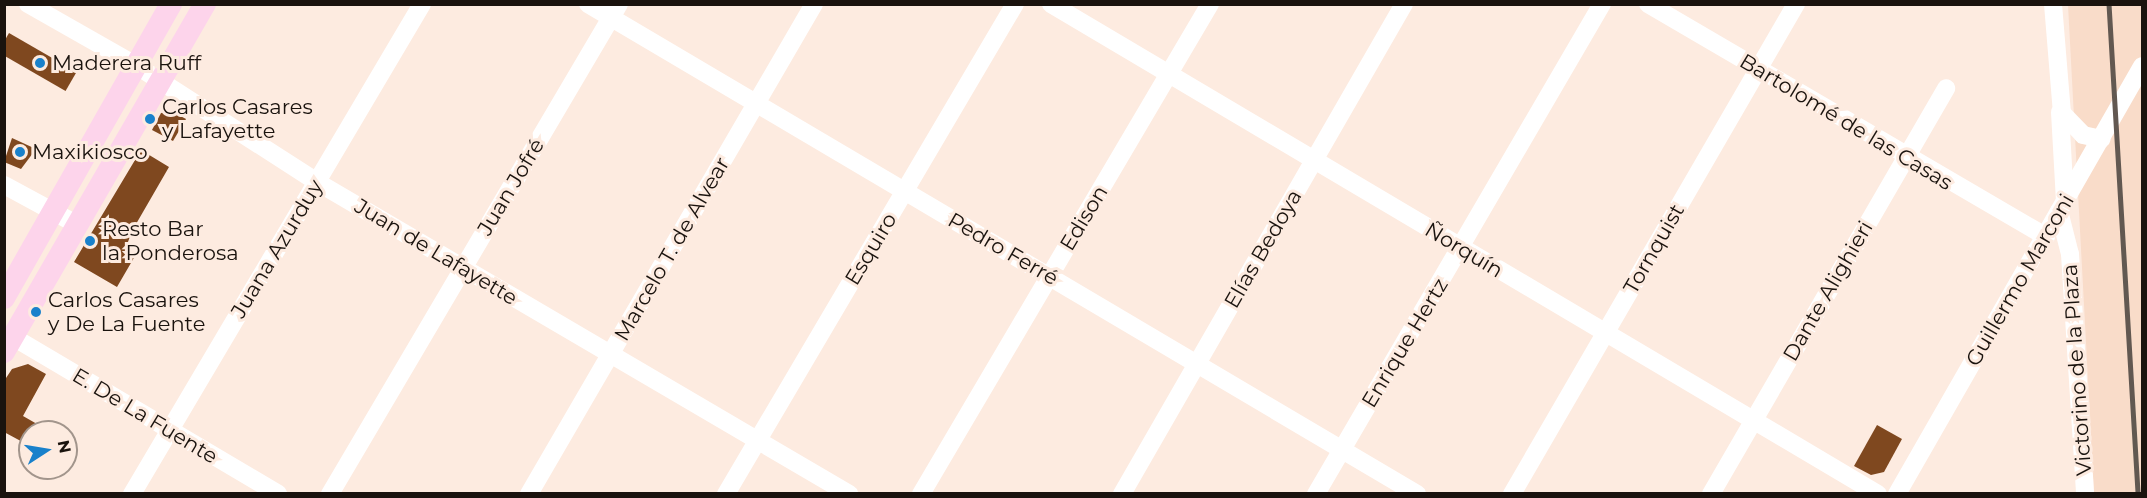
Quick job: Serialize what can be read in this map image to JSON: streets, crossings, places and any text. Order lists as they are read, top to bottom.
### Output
{
  "streets": {
    "street": [
      "Bartolomé de las Casas",
      "Juan Jofré",
      "Edison",
      "Juana Azurduy",
      "Marcelo T. de Alvear",
      "Esquiro",
      "Pedro Ferré",
      "Elías Bedoya",
      "Tornquist",
      "Ñorquín",
      "Juan de Lafayette",
      "Guillermo Marconi",
      "Dante Alighieri",
      "Enrique Hertz",
      "Victorino de la Plaza",
      "E. De La Fuente"
    ]
  },
  "crossings": [
    ["Bartolomé de las Casas", "Tornquist"],
    ["Bartolomé de las Casas", "Guillermo Marconi"],
    ["Bartolomé de las Casas", "Dante Alighieri"],
    ["Juan Jofré", "Pedro Ferré"],
    ["Juan Jofré", "Juan de Lafayette"],
    ["Edison", "Pedro Ferré"],
    ["Edison", "Ñorquín"],
    ["Juana Azurduy", "Juan de Lafayette"],
    ["Juana Azurduy", "E. De La Fuente"],
    ["Marcelo T. de Alvear", "Pedro Ferré"],
    ["Marcelo T. de Alvear", "Juan de Lafayette"],
    ["Esquiro", "Pedro Ferré"],
    ["Esquiro", "Juan de Lafayette"],
    ["Pedro Ferré", "Elías Bedoya"],
    ["Pedro Ferré", "Enrique Hertz"],
    ["Elías Bedoya", "Ñorquín"],
    ["Tornquist", "Ñorquín"],
    ["Ñorquín", "Dante Alighieri"],
    ["Ñorquín", "Enrique Hertz"],
    ["Guillermo Marconi", "Victorino de la Plaza"]
  ],
  "places": [
    "Maderera Ruff",
    "Carlos Casares y Lafayette",
    "Maxikiosco",
    "Resto Bar la Ponderosa",
    "Carlos Casares y De La Fuente"
  ],
  "north": "right"
}
